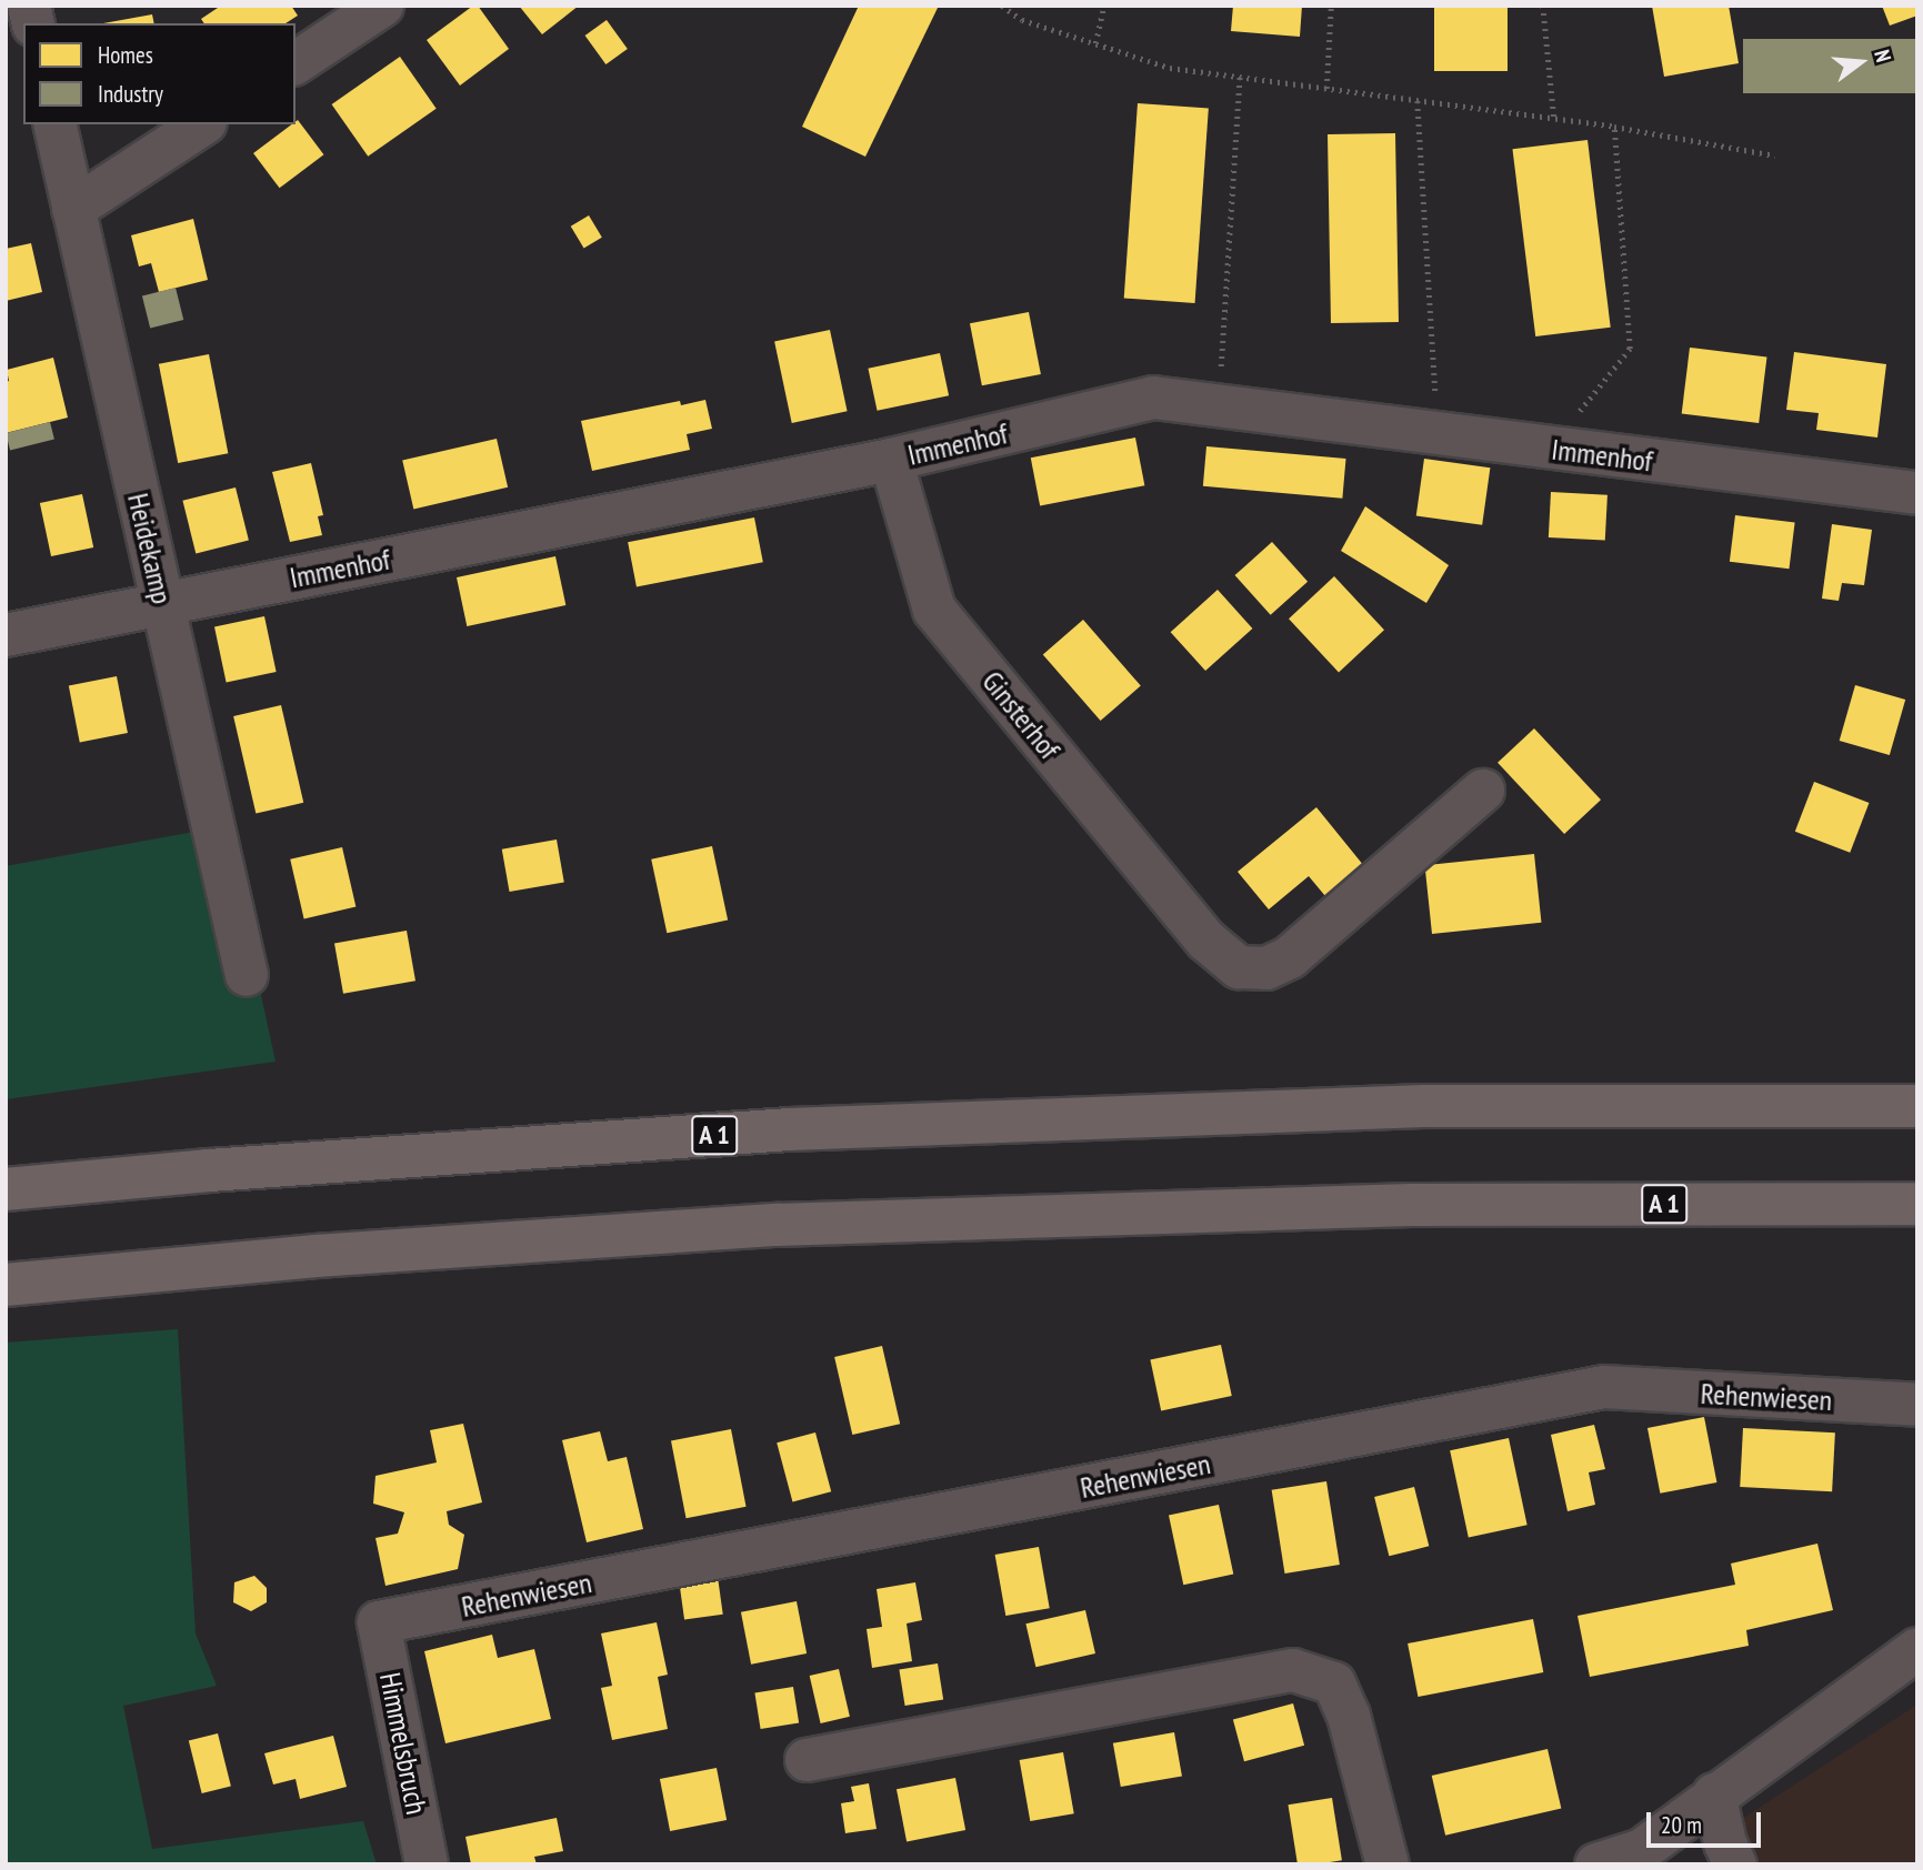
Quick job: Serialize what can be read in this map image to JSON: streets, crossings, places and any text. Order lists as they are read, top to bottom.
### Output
{
  "streets": {
    "highway": ["A 1"],
    "street": [
      "Immenhof",
      "Heidekamp",
      "Ginsterhof",
      "Rehenwiesen",
      "Himmelsbruch"
    ]
  },
  "crossings": [
    ["Immenhof", "Heidekamp"],
    ["Immenhof", "Ginsterhof"],
    ["Rehenwiesen", "Himmelsbruch"]
  ],
  "legend": ["Homes", "Industry"],
  "scale_bar": "20 m",
  "north": "right"
}
